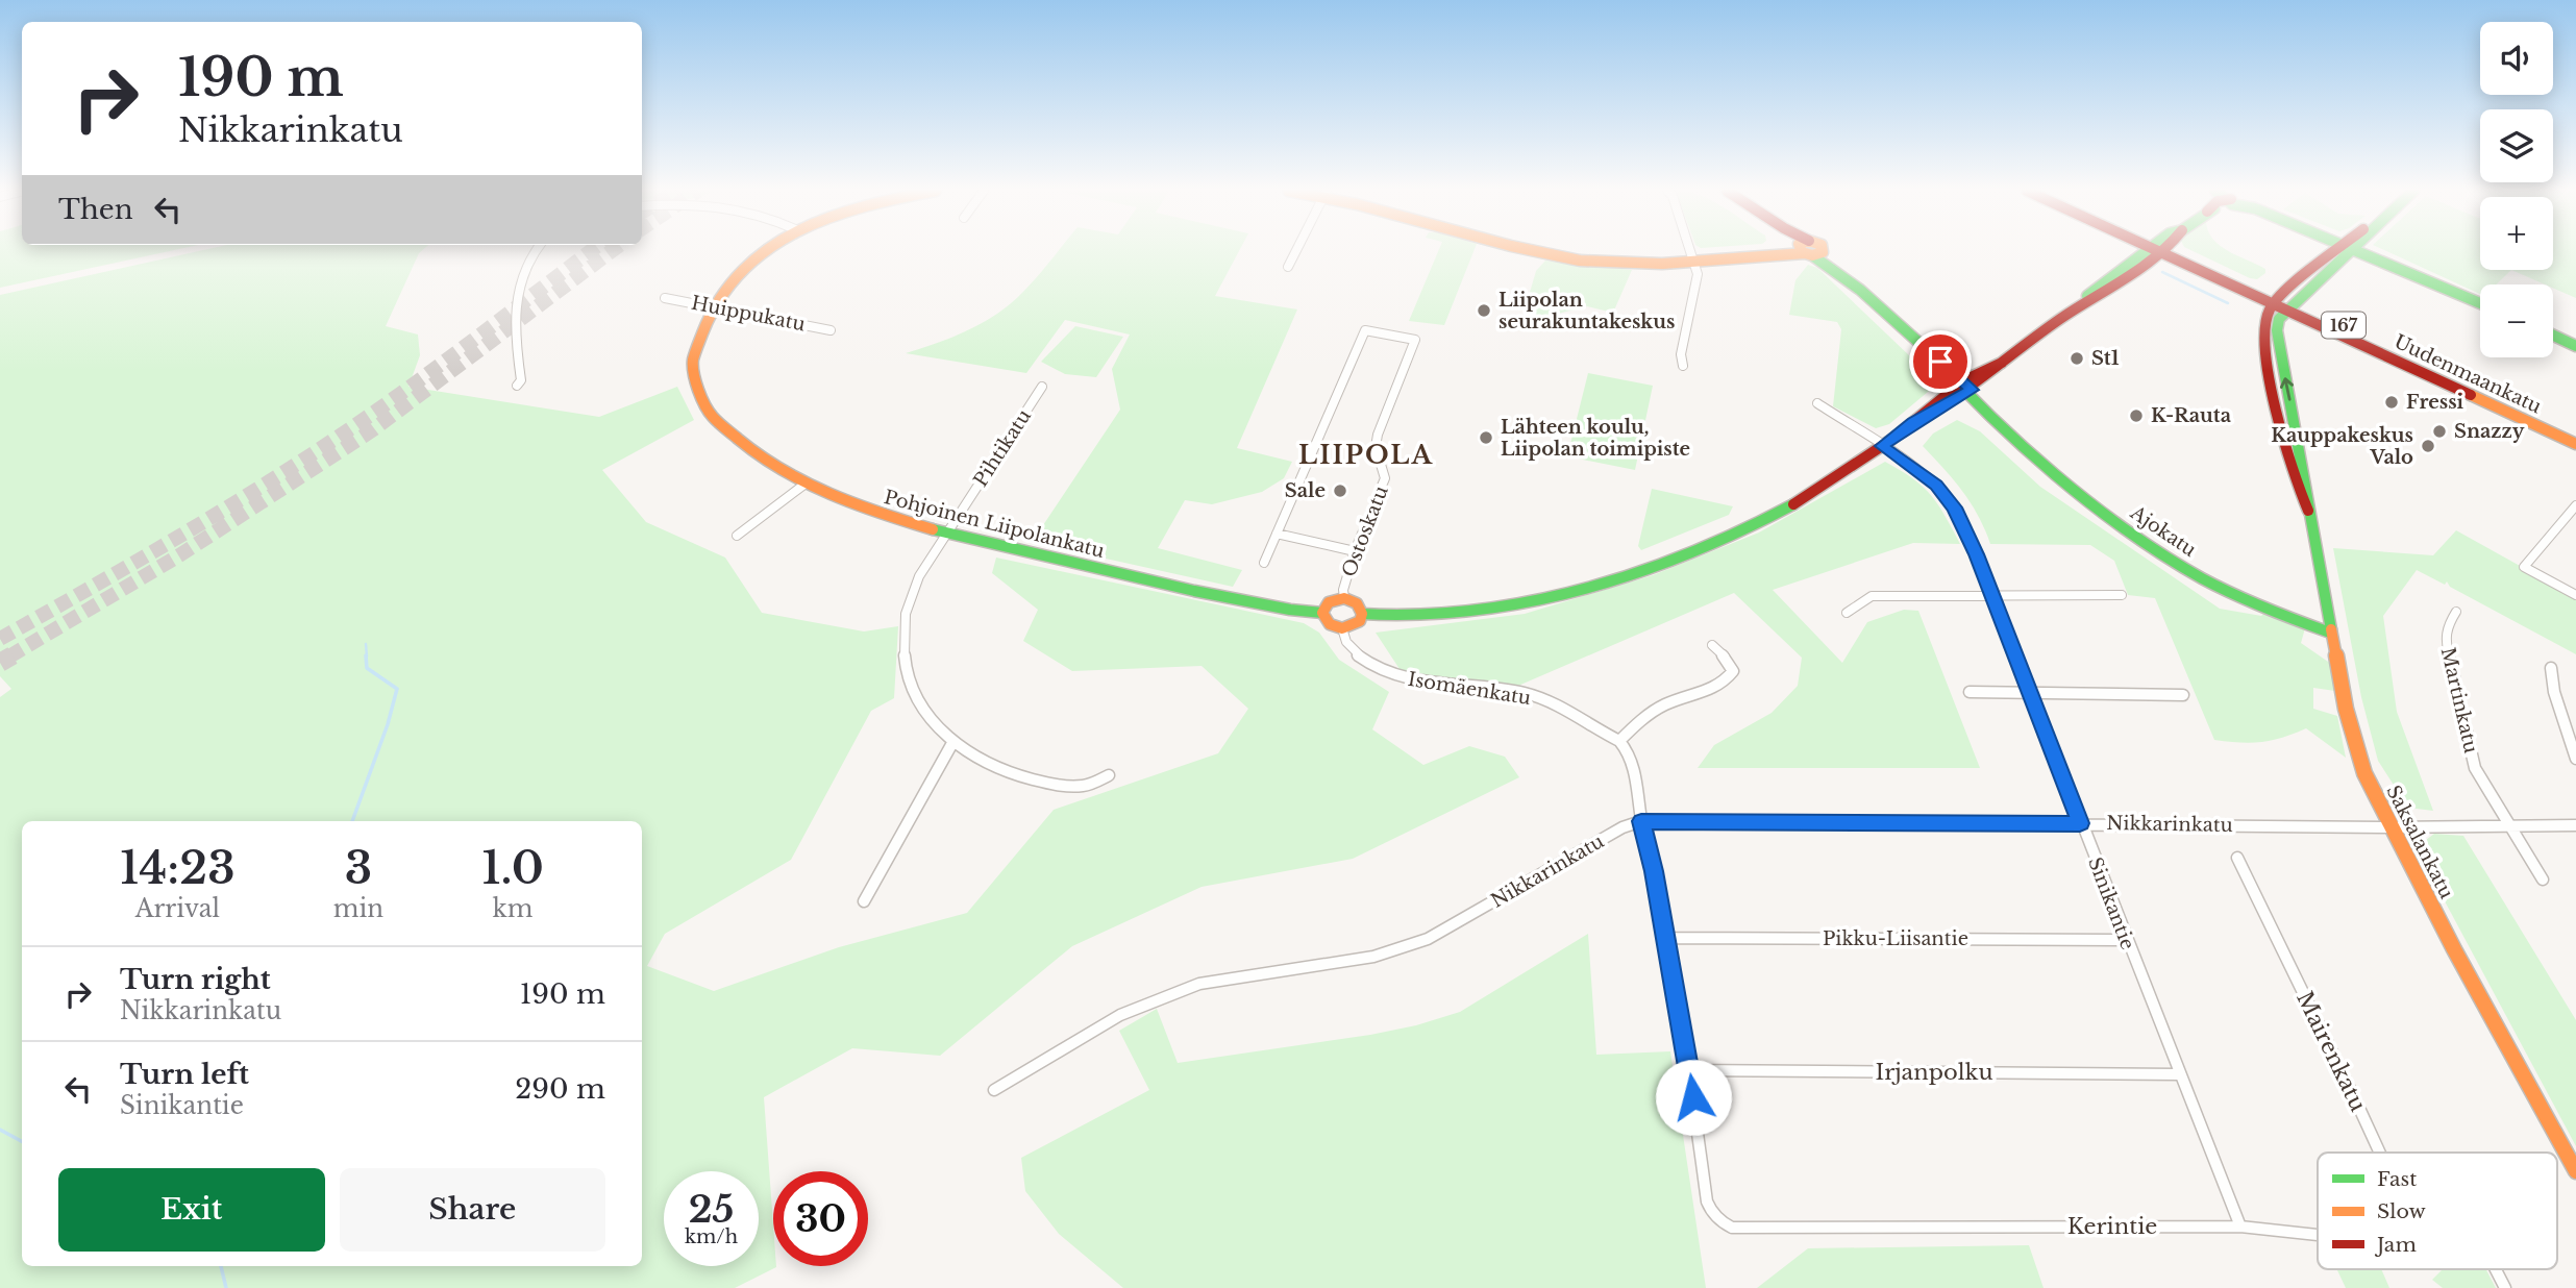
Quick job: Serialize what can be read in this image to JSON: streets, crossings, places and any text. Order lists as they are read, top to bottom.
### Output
{
  "streets": {
    "street": [
      "Huippukatu",
      "167",
      "Uudenmaankatu",
      "Pihtikatu",
      "Pohjoinen Liipolankatu",
      "Ostoskatu",
      "Ajokatu",
      "Isomäenkatu",
      "Martinkatu",
      "Nikkarinkatu",
      "Saksalankatu",
      "Sinikantie",
      "Pikku-Liisantie",
      "Mairenkatu",
      "Irjanpolku",
      "Kerintie"
    ]
  },
  "crossings": [
    ["Huippukatu", "Pohjoinen Liipolankatu"],
    ["Uudenmaankatu", "Saksalankatu"],
    ["Pihtikatu", "Pohjoinen Liipolankatu"],
    ["Pohjoinen Liipolankatu", "Ostoskatu"],
    ["Pohjoinen Liipolankatu", "Isomäenkatu"],
    ["Ostoskatu", "Isomäenkatu"],
    ["Ajokatu", "Saksalankatu"],
    ["Martinkatu", "Nikkarinkatu"],
    ["Nikkarinkatu", "Saksalankatu"],
    ["Nikkarinkatu", "Sinikantie"],
    ["Sinikantie", "Pikku-Liisantie"],
    ["Sinikantie", "Irjanpolku"],
    ["Sinikantie", "Kerintie"],
    ["Irjanpolku", "Kerintie"]
  ],
  "districts": ["LIIPOLA"],
  "places": [
    "Liipolan seurakuntakeskus",
    "St1",
    "Fressi",
    "K-Rauta",
    "Snazzy",
    "Lähteen koulu, Liipolan toimipiste",
    "Kauppakeskus Valo",
    "Sale"
  ],
  "legend": ["Fast", "Slow", "Jam"],
  "page": {
    "map_buttons": ["+", "−"],
    "turn": ["190 m", "Nikkarinkatu"],
    "then": "Then",
    "eta": [
      "14:23",
      "Arrival",
      "3",
      "min",
      "1.0",
      "km"
    ],
    "list": [
      {
        "name": "Turn right",
        "note": "Nikkarinkatu",
        "value": "190 m"
      },
      {
        "name": "Turn left",
        "note": "Sinikantie",
        "value": "290 m"
      }
    ],
    "buttons": ["Exit", "Share"],
    "speed": "25 km/h",
    "limit": "30"
  }
}
